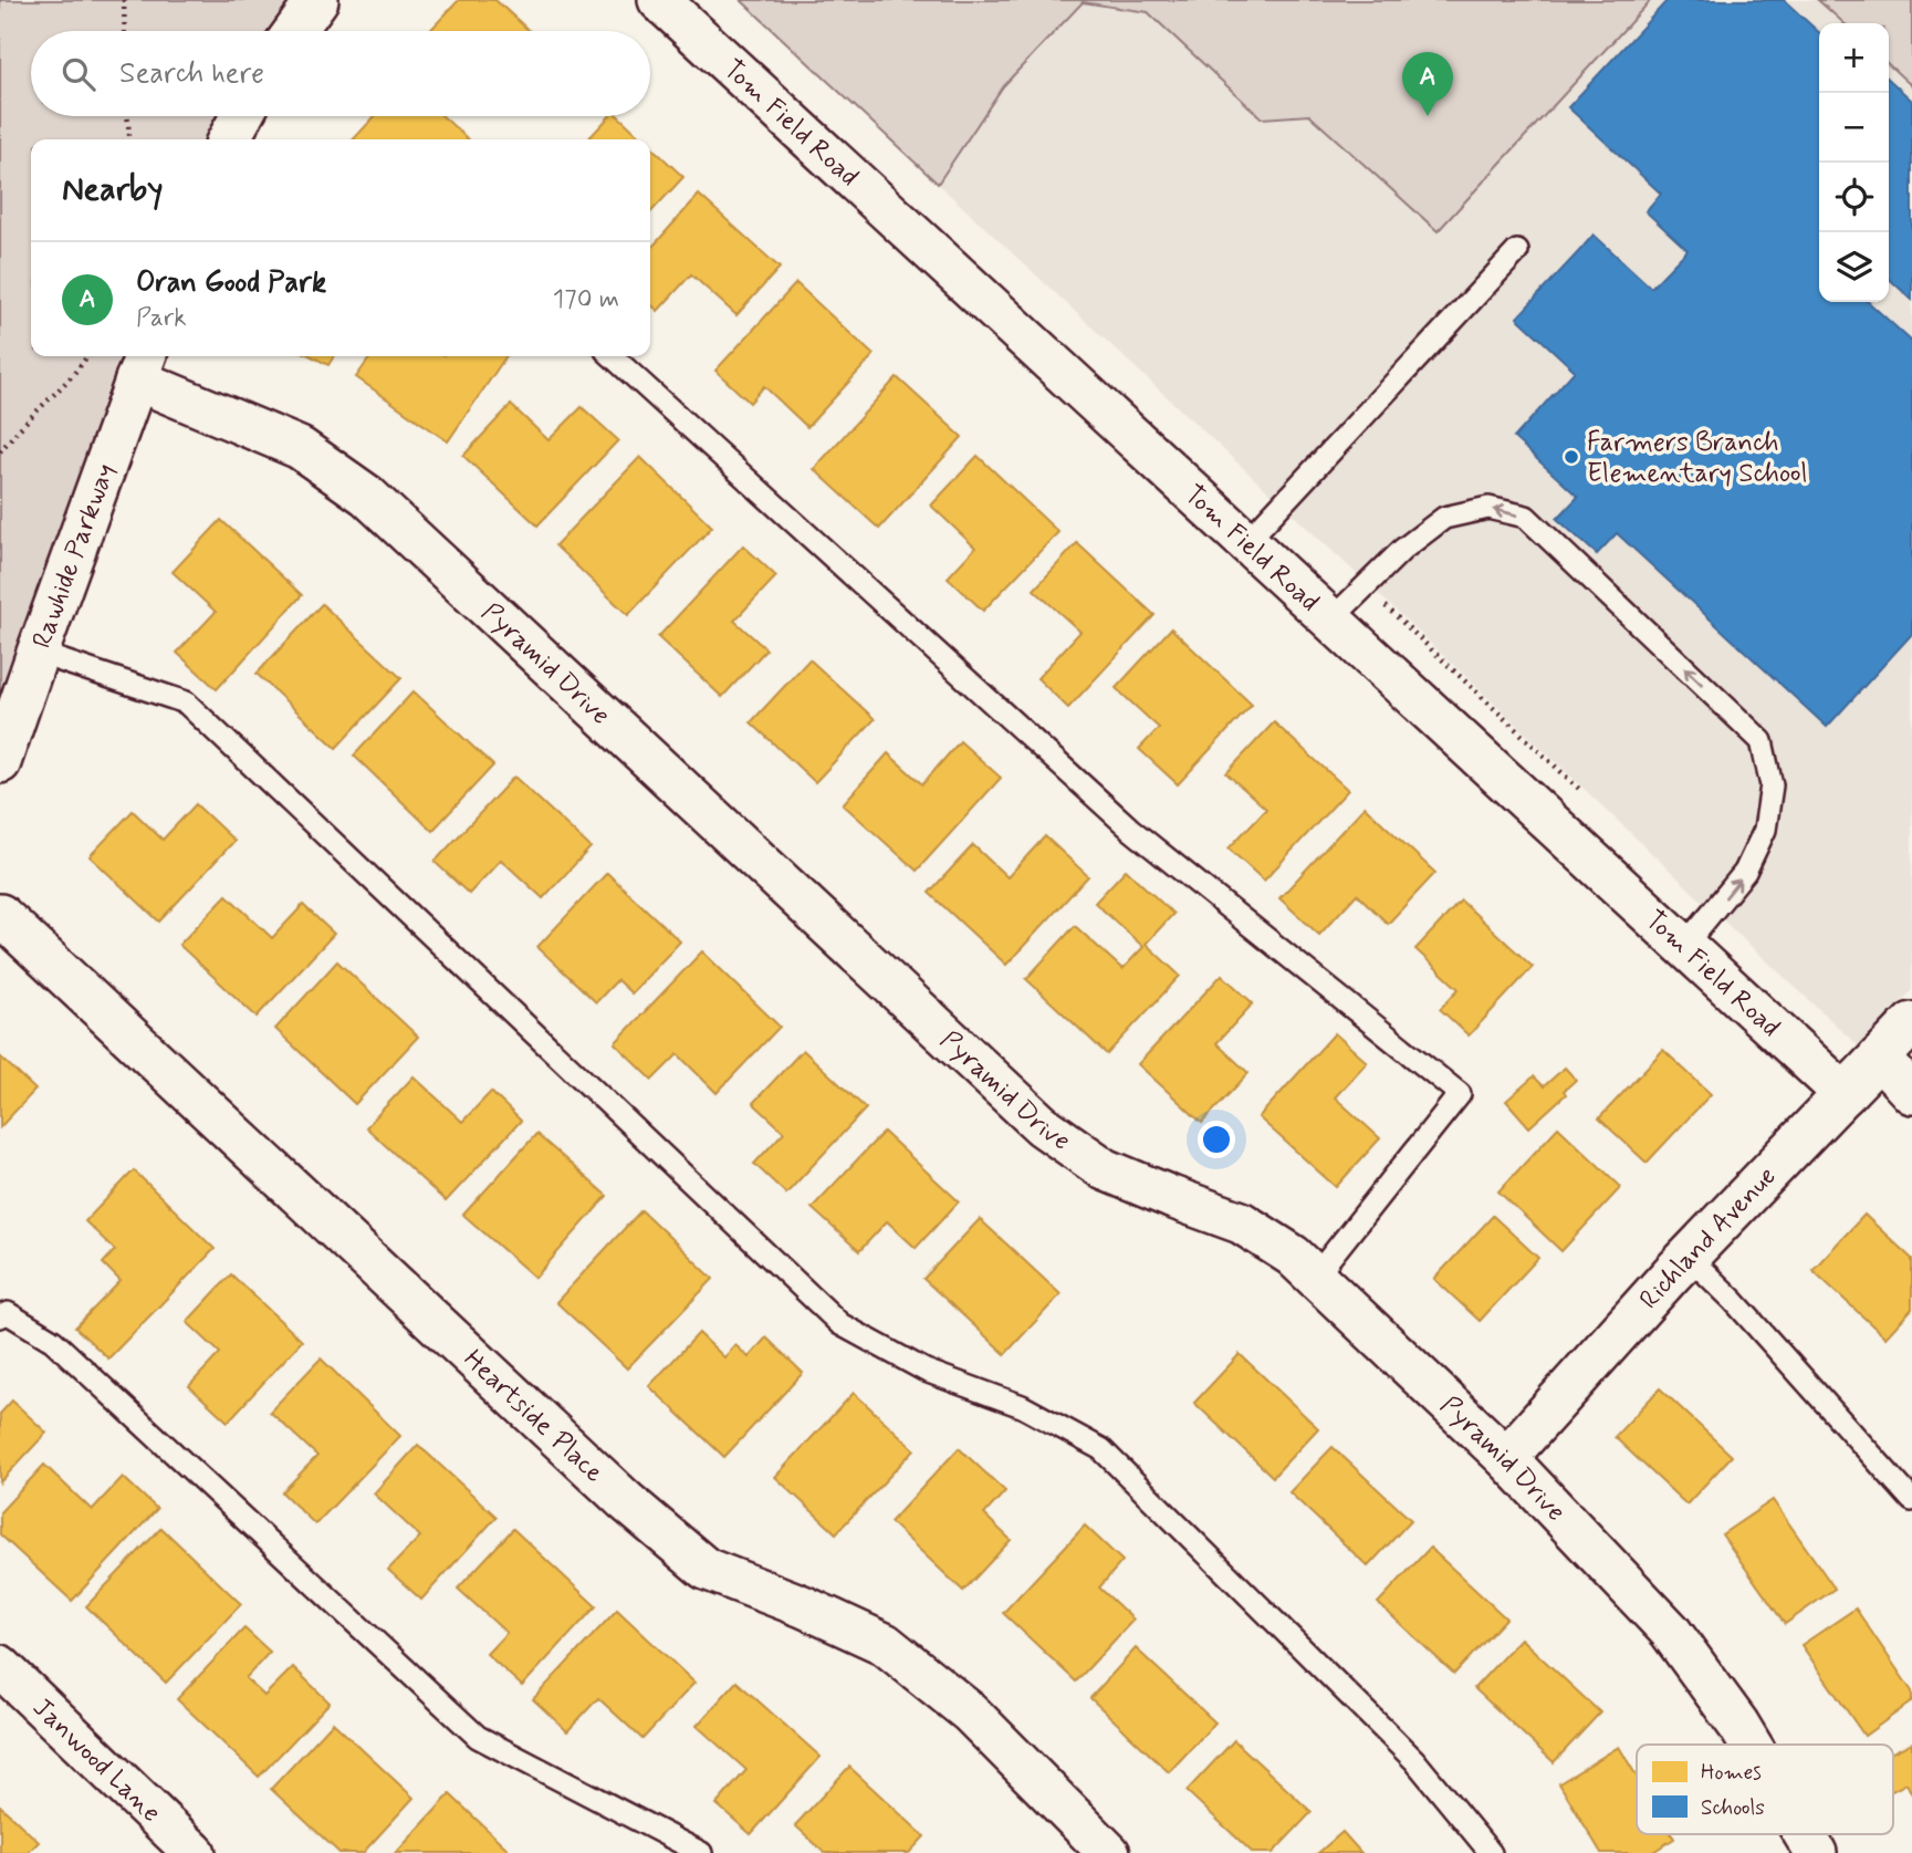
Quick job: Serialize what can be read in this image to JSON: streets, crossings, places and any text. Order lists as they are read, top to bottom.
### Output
{
  "streets": {
    "street": [
      "Tom Field Road",
      "Rawhide Parkway",
      "Pyramid Drive",
      "Richland Avenue",
      "Heartside Place",
      "Janwood Lane"
    ]
  },
  "crossings": [
    ["Tom Field Road", "Richland Avenue"],
    ["Rawhide Parkway", "Pyramid Drive"],
    ["Pyramid Drive", "Richland Avenue"]
  ],
  "places": ["Farmers Branch Elementary School"],
  "legend": ["Homes", "Schools"],
  "page": {
    "map_buttons": ["+", "−"],
    "search": "Search here",
    "pins": "A",
    "heading": "Nearby",
    "list": [
      {
        "mark": "A",
        "name": "Oran Good Park",
        "note": "Park",
        "value": "170 m"
      }
    ]
  }
}
